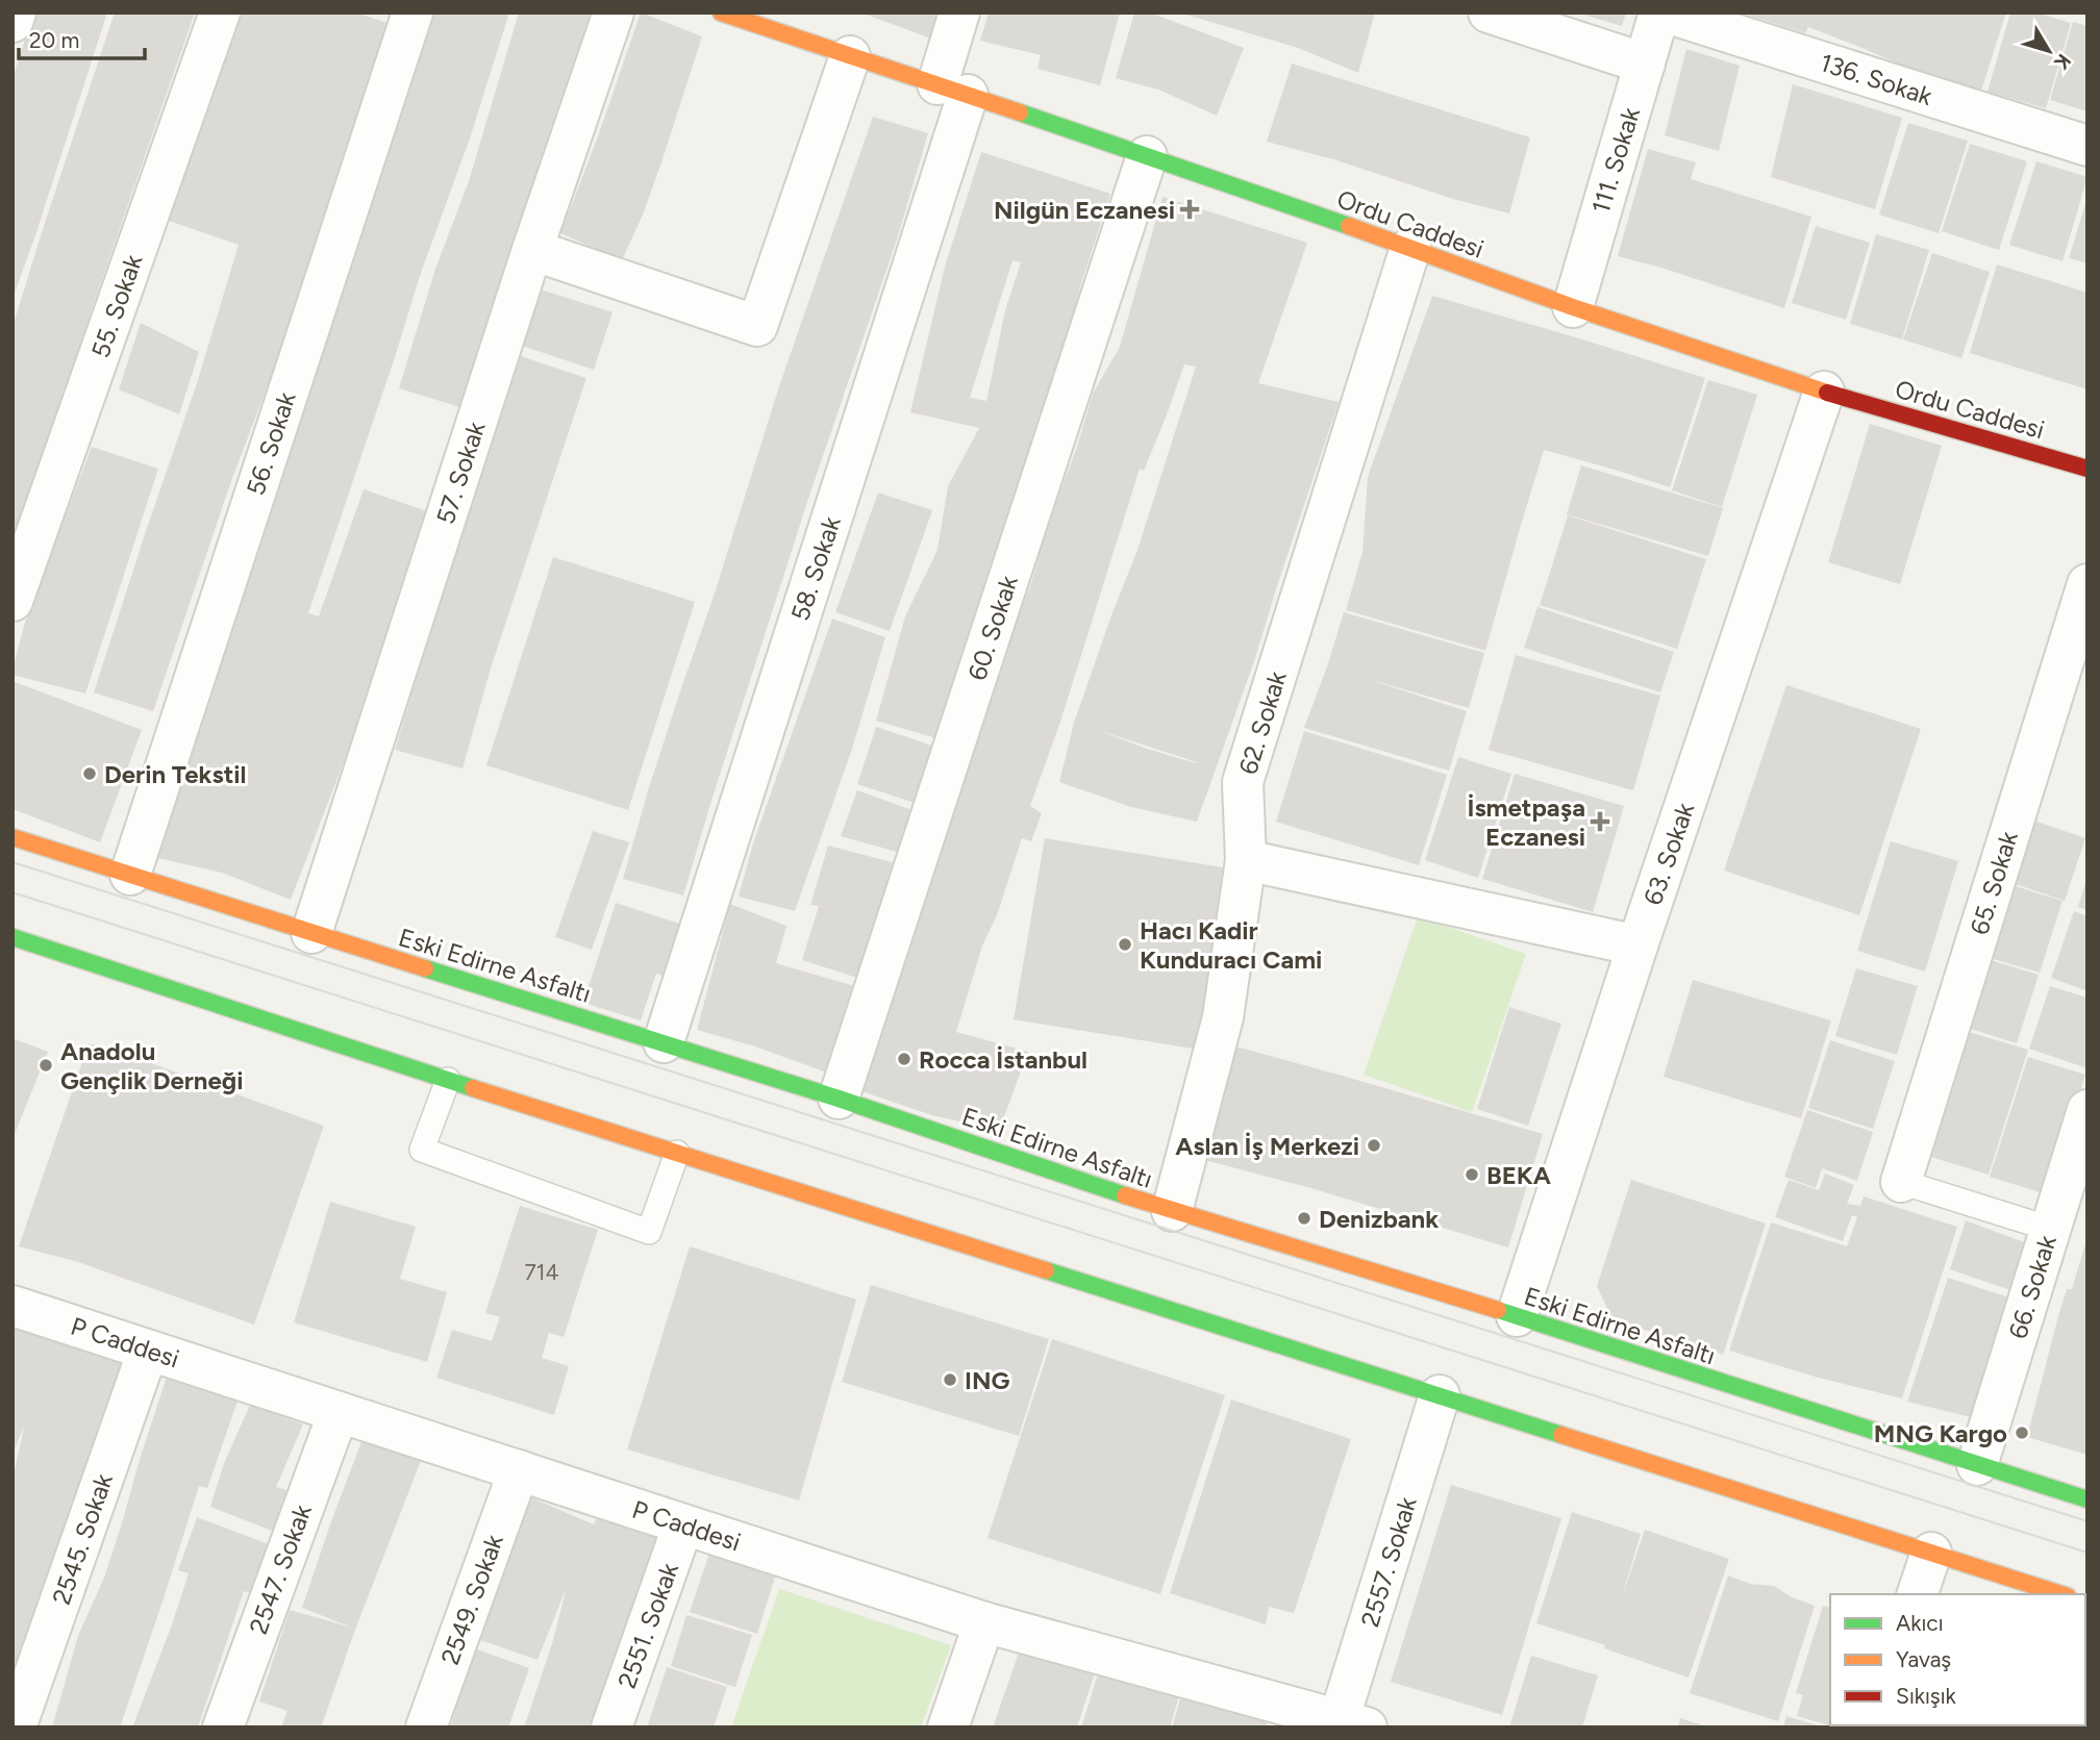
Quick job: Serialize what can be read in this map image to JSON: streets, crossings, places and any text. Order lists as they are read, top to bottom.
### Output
{
  "streets": {
    "main road": ["Ordu Caddesi", "Eski Edirne Asfaltı"],
    "street": [
      "136. Sokak",
      "111. Sokak",
      "55. Sokak",
      "56. Sokak",
      "57. Sokak",
      "58. Sokak",
      "60. Sokak",
      "62. Sokak",
      "63. Sokak",
      "65. Sokak",
      "66. Sokak",
      "P Caddesi",
      "2545. Sokak",
      "2557. Sokak",
      "2547. Sokak",
      "2549. Sokak",
      "2551. Sokak"
    ]
  },
  "crossings": [
    ["111. Sokak", "Ordu Caddesi"],
    ["Ordu Caddesi", "58. Sokak"],
    ["Ordu Caddesi", "60. Sokak"],
    ["Ordu Caddesi", "62. Sokak"],
    ["Ordu Caddesi", "63. Sokak"],
    ["56. Sokak", "Eski Edirne Asfaltı"],
    ["57. Sokak", "Eski Edirne Asfaltı"],
    ["58. Sokak", "Eski Edirne Asfaltı"],
    ["60. Sokak", "Eski Edirne Asfaltı"],
    ["62. Sokak", "Eski Edirne Asfaltı"],
    ["63. Sokak", "Eski Edirne Asfaltı"],
    ["Eski Edirne Asfaltı", "66. Sokak"],
    ["P Caddesi", "2545. Sokak"],
    ["P Caddesi", "2557. Sokak"],
    ["P Caddesi", "2547. Sokak"],
    ["P Caddesi", "2549. Sokak"],
    ["P Caddesi", "2551. Sokak"]
  ],
  "places": {
    "health": ["Nilgün Eczanesi", "İsmetpaşa Eczanesi"],
    "other": [
      "Derin Tekstil",
      "Hacı Kadir Kunduracı Cami",
      "Rocca İstanbul",
      "Anadolu Gençlik Derneği",
      "Aslan İş Merkezi",
      "BEKA",
      "Denizbank",
      "ING",
      "MNG Kargo"
    ]
  },
  "house_numbers": ["714"],
  "legend": ["Akıcı", "Yavaş", "Sıkışık"],
  "scale_bar": "20 m",
  "north": "bottom right"
}
